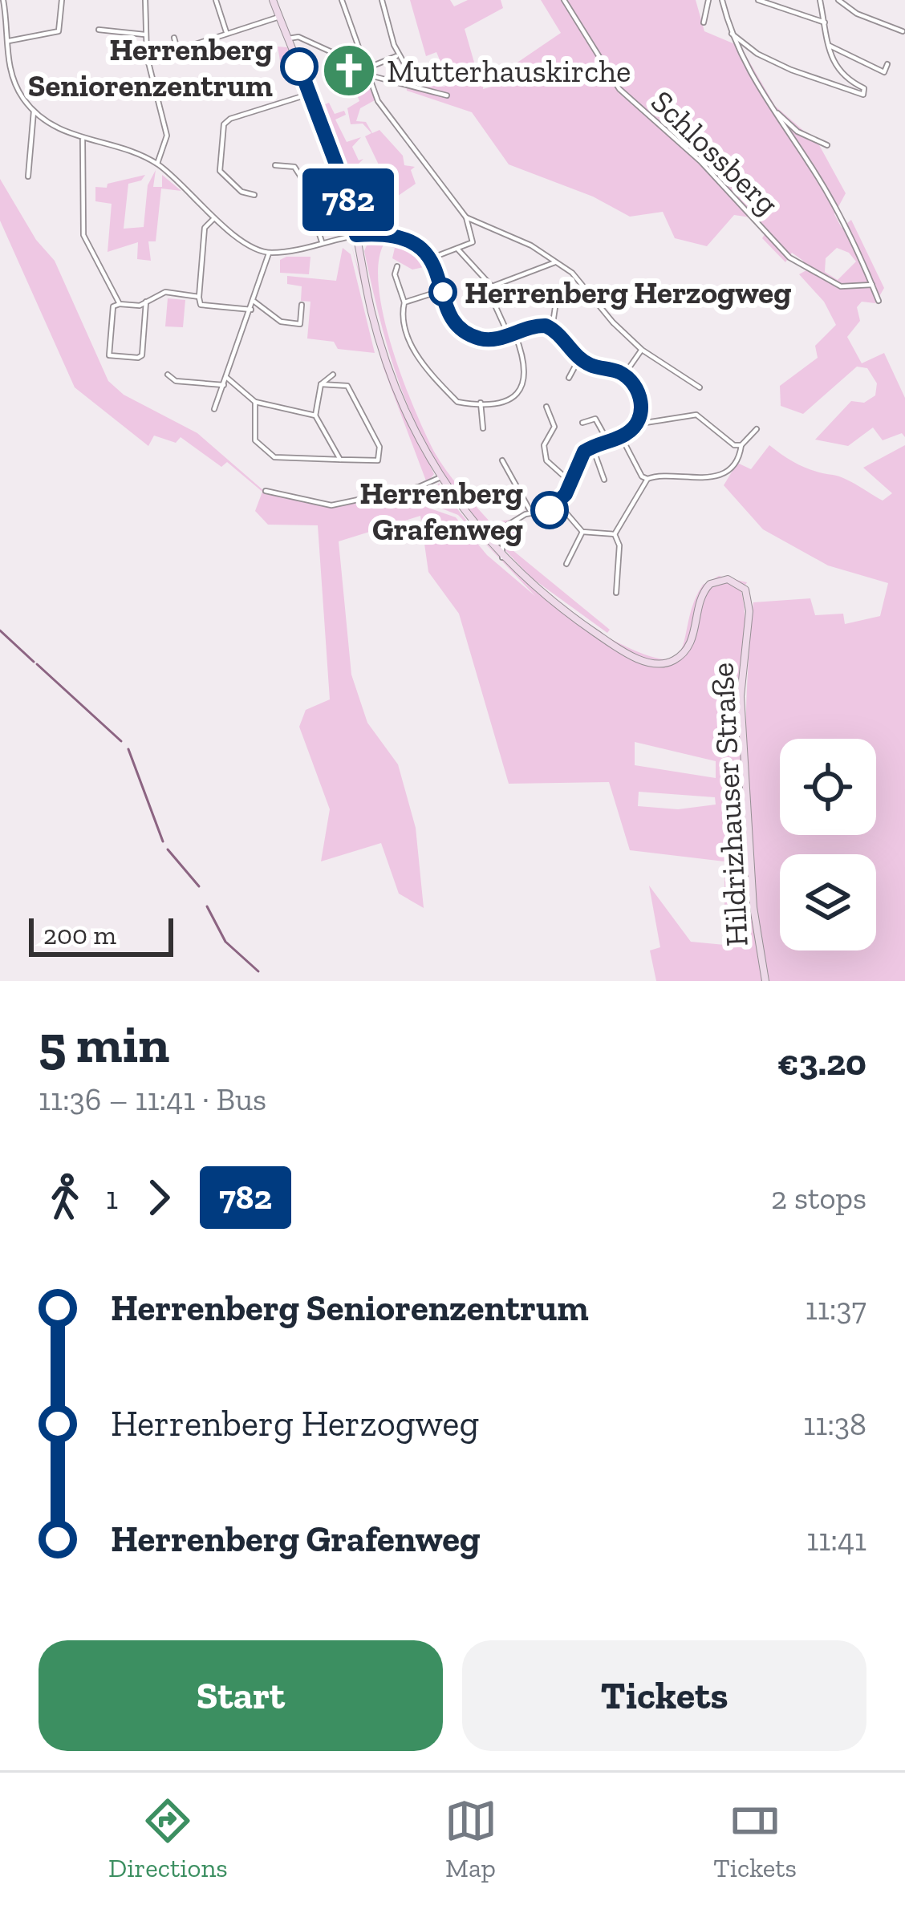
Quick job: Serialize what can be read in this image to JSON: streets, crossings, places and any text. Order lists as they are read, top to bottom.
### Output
{
  "streets": {
    "main road": ["Hildrizhauser Straße"],
    "street": ["Schlossberg"]
  },
  "places": {
    "other": ["Herrenberg Seniorenzentrum", "Herrenberg Herzogweg", "Herrenberg Grafenweg"],
    "church": ["Mutterhauskirche"]
  },
  "lines": ["bus line 782"],
  "scale_bar": "200 m",
  "page": {
    "on_map": "782",
    "scale": "200 m",
    "heading": ["5 min", "11:36 – 11:41 · Bus", "€3.20"],
    "legs": ["1", "782", "2 stops"],
    "list": [
      {
        "name": "Herrenberg Seniorenzentrum",
        "value": "11:37"
      },
      {
        "name": "Herrenberg Herzogweg",
        "value": "11:38"
      },
      {
        "name": "Herrenberg Grafenweg",
        "value": "11:41"
      }
    ],
    "buttons": ["Start", "Tickets"],
    "tabs": ["Directions", "Map", "Tickets"]
  }
}
